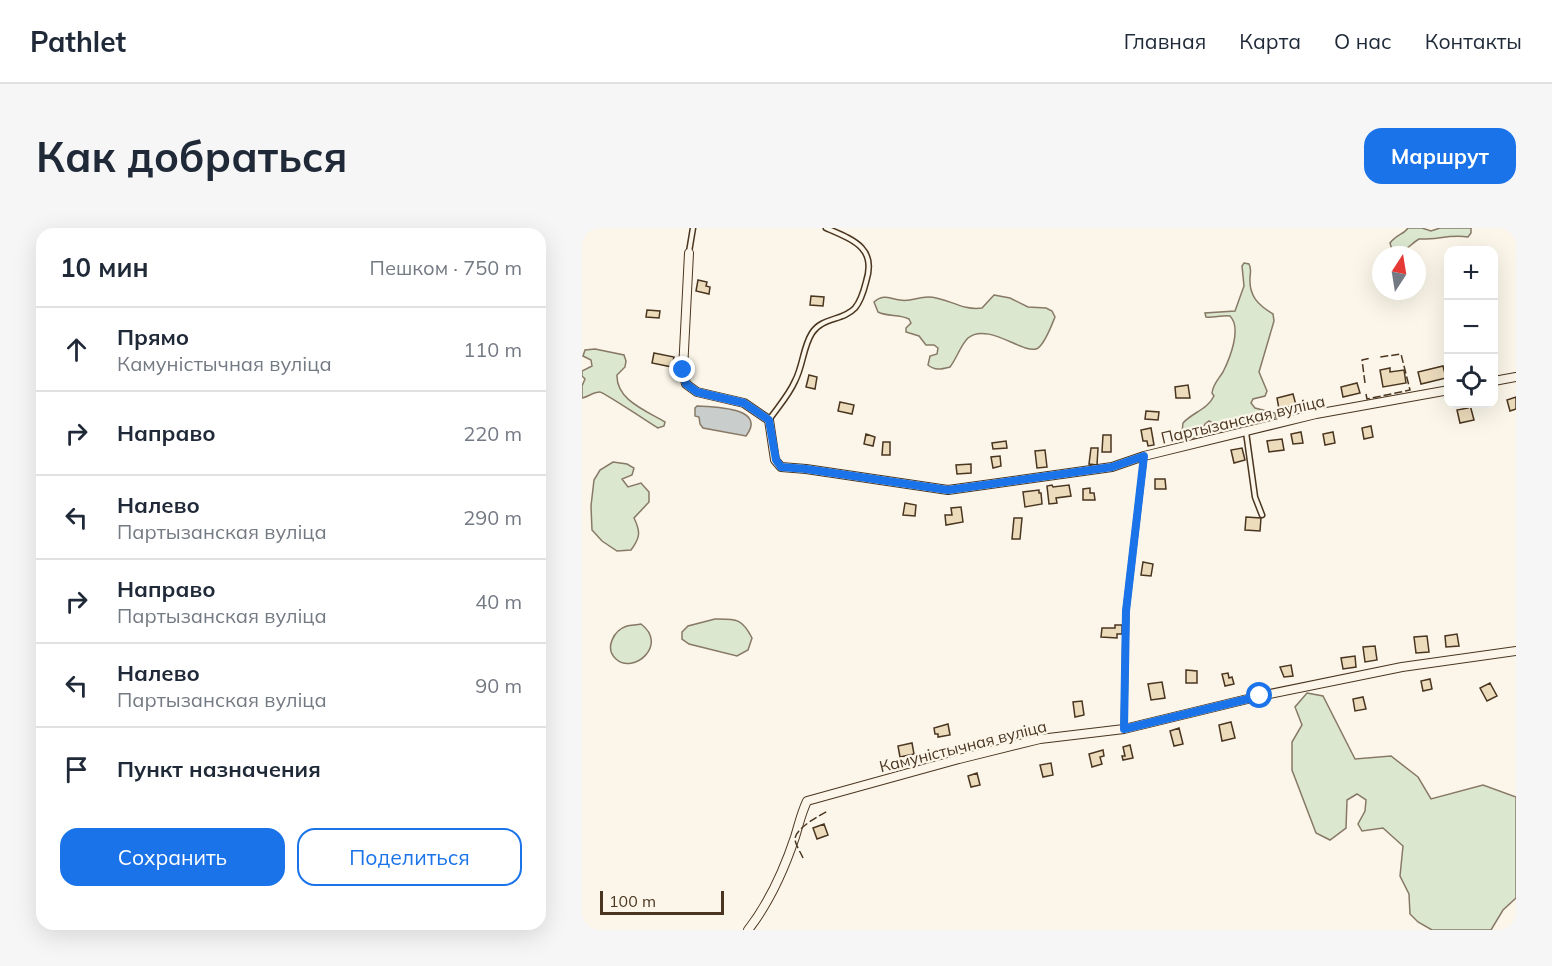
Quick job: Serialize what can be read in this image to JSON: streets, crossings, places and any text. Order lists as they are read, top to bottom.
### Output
{
  "streets": {
    "street": ["Партызанская вуліца", "Камуністычная вуліца"]
  },
  "scale_bar": "100 m",
  "north": "top",
  "page": {
    "header": "Pathlet",
    "nav": [
      "Главная",
      "Карта",
      "О нас",
      "Контакты"
    ],
    "buttons": [
      "Маршрут",
      ["Сохранить", "Поделиться"]
    ],
    "title": "Как добраться",
    "heading": ["10 мин", "Пешком · 750 m"],
    "map_buttons": ["+", "−"],
    "list": [
      ["Прямо", "Камуністычная вуліца", "110 m"],
      ["Направо", "220 m"],
      ["Налево", "Партызанская вуліца", "290 m"],
      ["Направо", "Партызанская вуліца", "40 m"],
      ["Налево", "Партызанская вуліца", "90 m"],
      "Пункт назначения"
    ],
    "scale": "100 m"
  }
}
